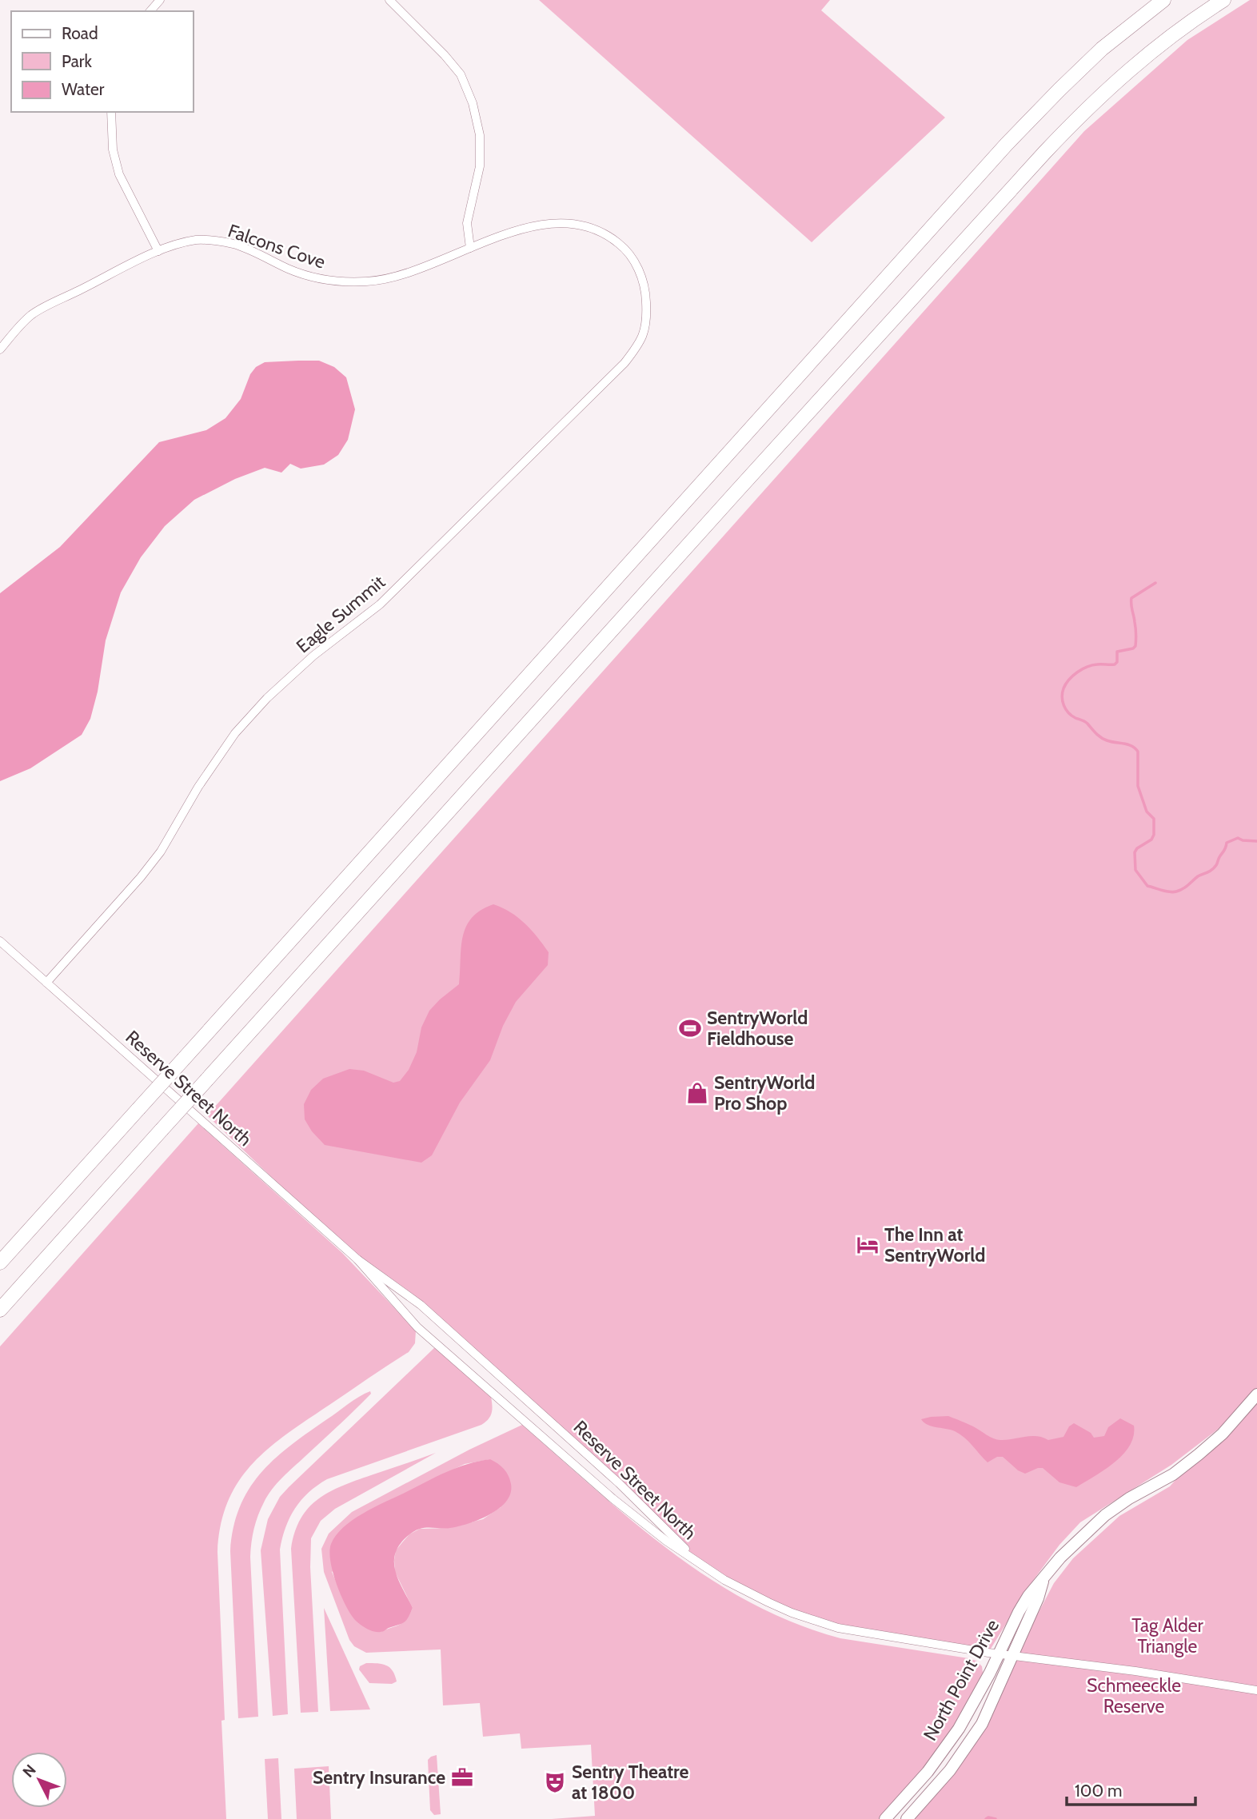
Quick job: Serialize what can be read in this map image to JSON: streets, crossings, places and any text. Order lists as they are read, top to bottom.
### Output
{
  "streets": {
    "street": [
      "Falcons Cove",
      "Eagle Summit",
      "Reserve Street North",
      "North Point Drive"
    ]
  },
  "crossings": [
    ["Falcons Cove", "Eagle Summit"],
    ["Eagle Summit", "Reserve Street North"]
  ],
  "parks": ["Tag Alder Triangle", "Schmeeckle Reserve"],
  "places": {
    "sports": ["SentryWorld Fieldhouse"],
    "shop": ["SentryWorld Pro Shop"],
    "hotel": ["The Inn at SentryWorld"],
    "office": ["Sentry Insurance"],
    "theatre": ["Sentry Theatre at 1800"]
  },
  "legend": ["Road", "Park", "Water"],
  "scale_bar": "100 m",
  "north": "top left"
}
